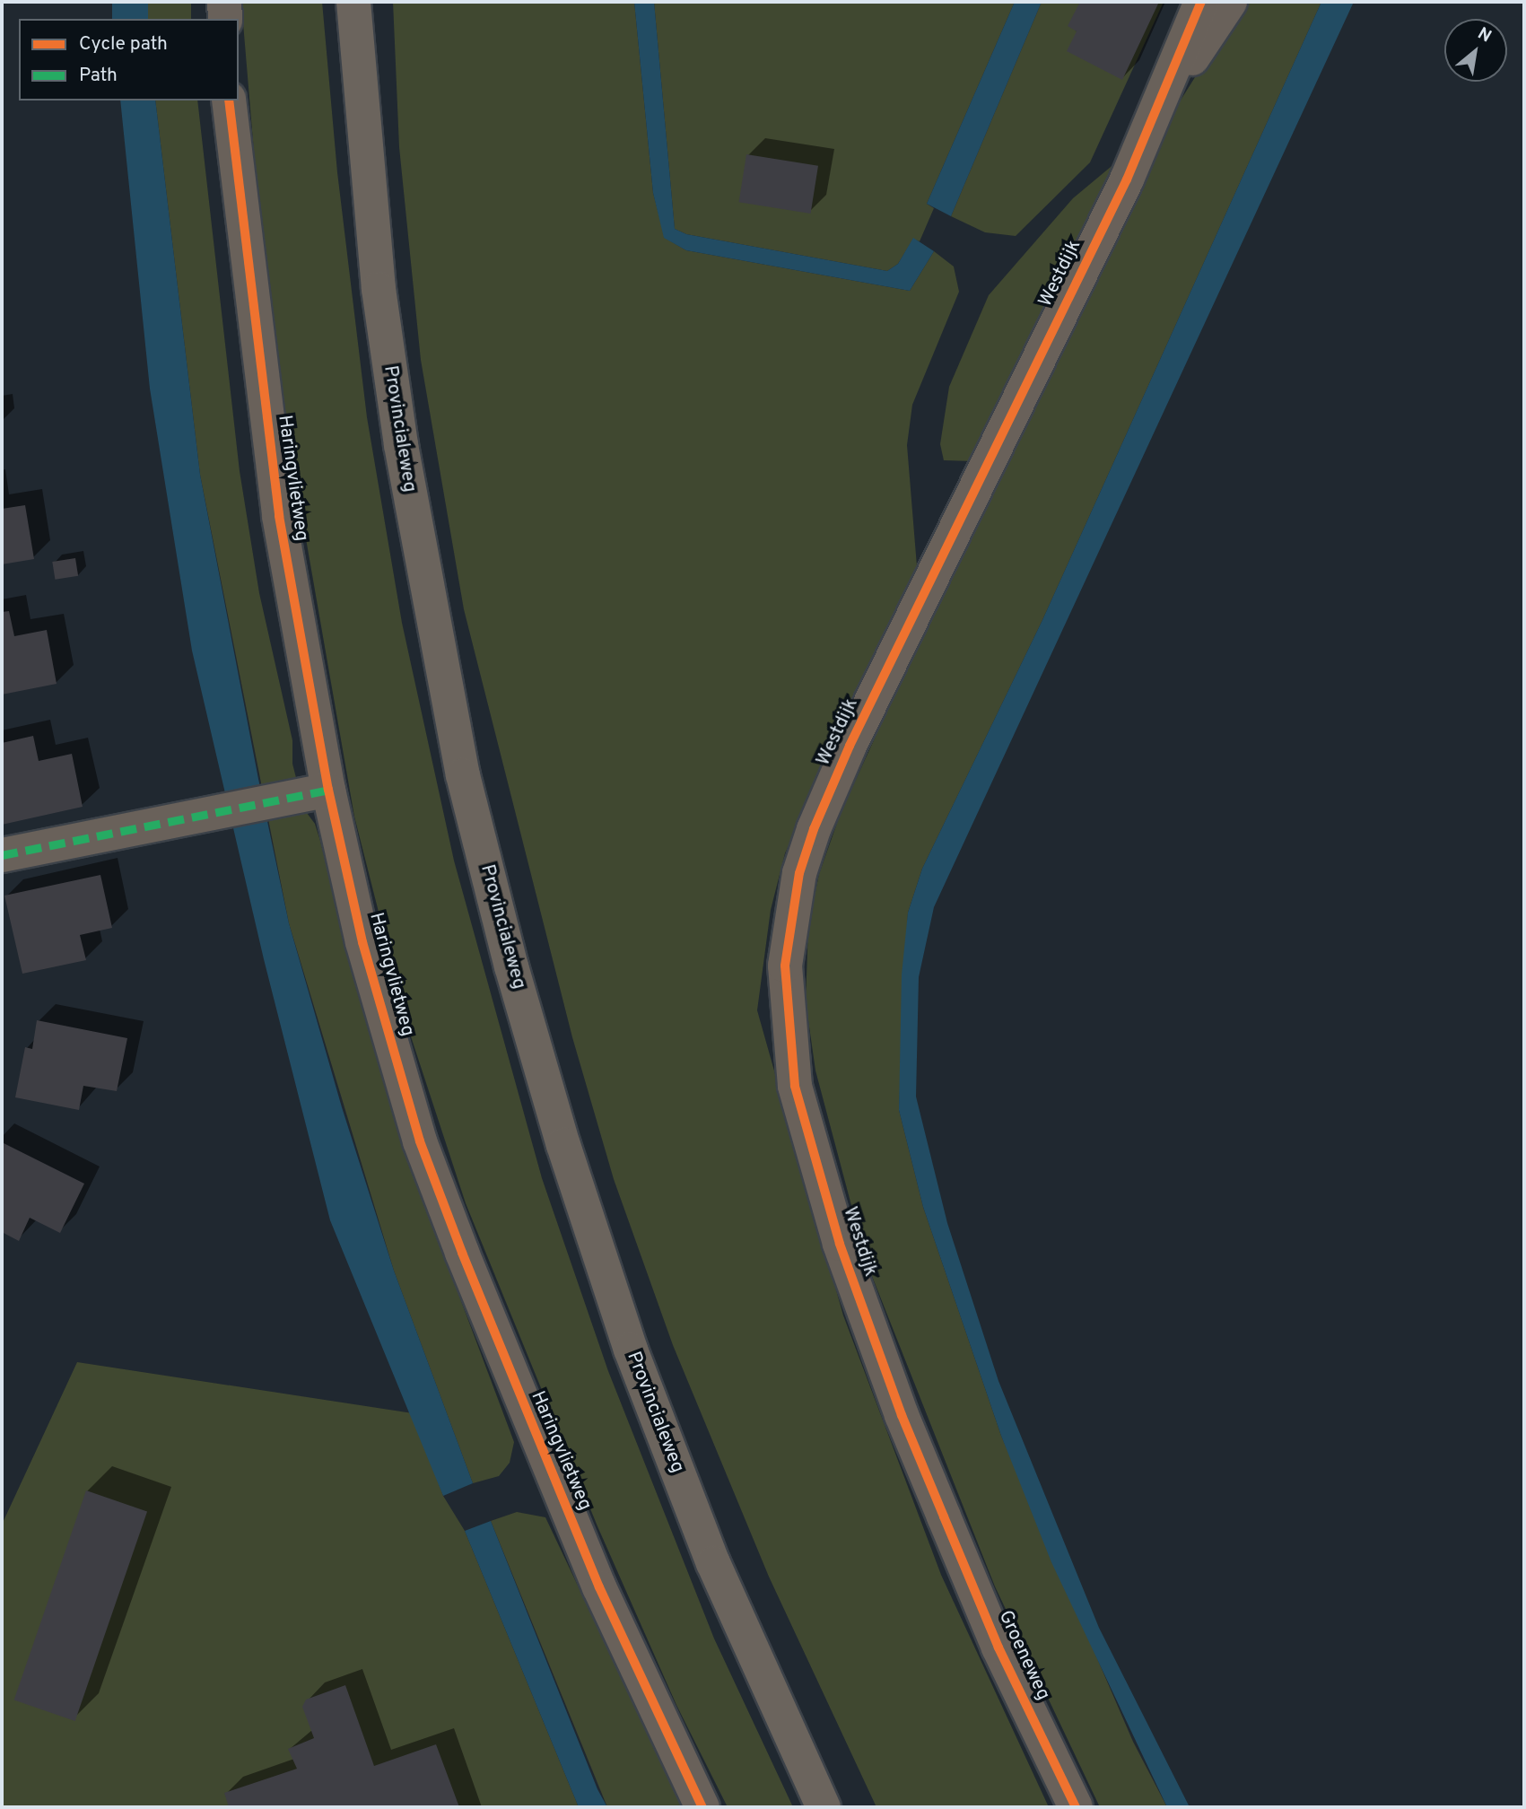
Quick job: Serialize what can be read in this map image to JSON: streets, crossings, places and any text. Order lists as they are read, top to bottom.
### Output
{
  "streets": {
    "main road": ["Provincialeweg"],
    "street": ["Westdijk", "Haringvlietweg", "Groeneweg"]
  },
  "crossings": [
    ["Westdijk", "Groeneweg"]
  ],
  "legend": ["Cycle path", "Path"],
  "north": "top right"
}
